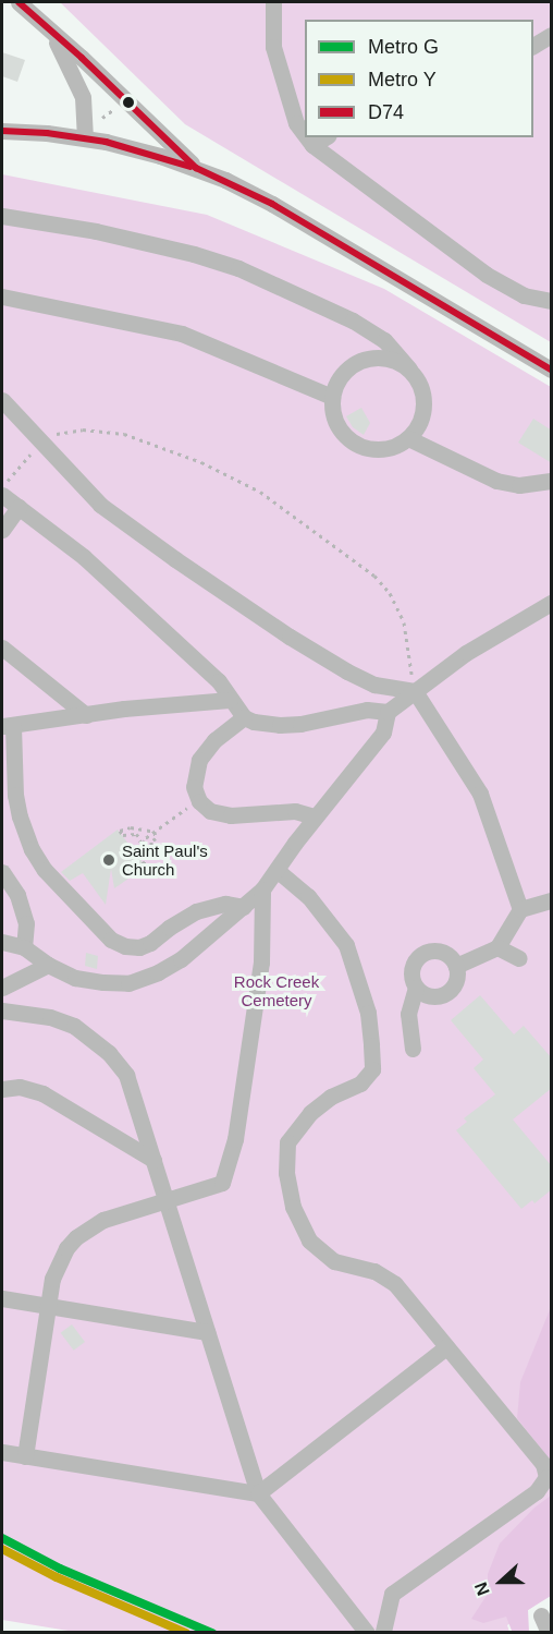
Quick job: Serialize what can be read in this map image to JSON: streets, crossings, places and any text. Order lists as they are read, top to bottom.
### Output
{
  "parks": ["Rock Creek Cemetery"],
  "places": ["Saint Paul's Church"],
  "lines": ["transit line D74", "metro line G", "metro line Y"],
  "legend": ["Metro G", "Metro Y", "D74"],
  "north": "left"
}
